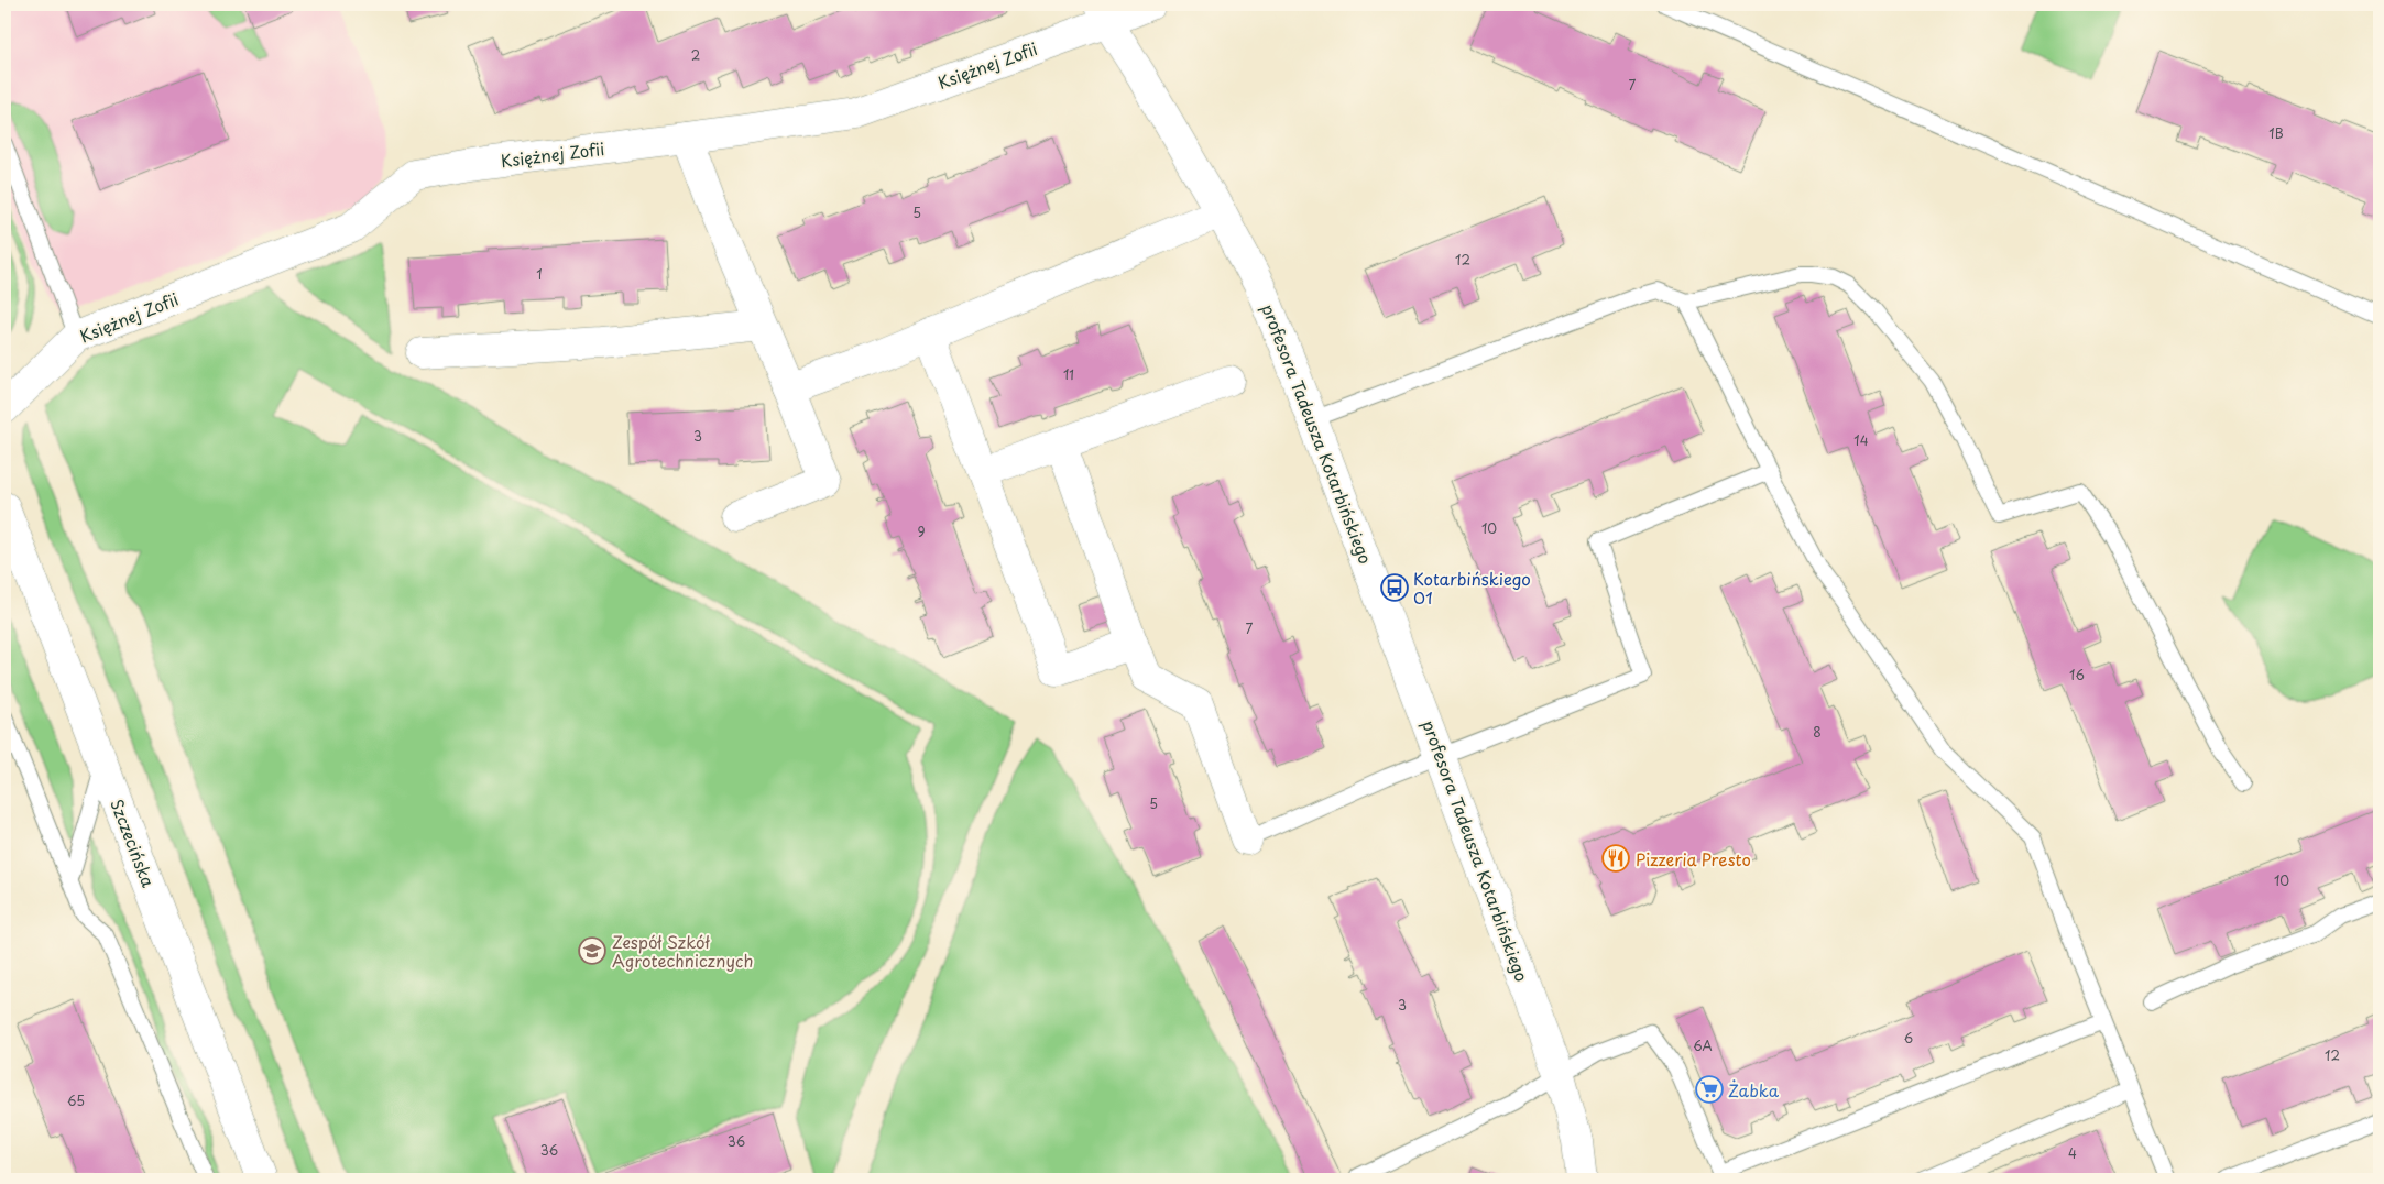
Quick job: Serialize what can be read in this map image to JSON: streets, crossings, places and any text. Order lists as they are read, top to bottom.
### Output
{
  "streets": {
    "street": ["Księżnej Zofii", "profesora Tadeusza Kotarbińskiego", "Szczecińska"]
  },
  "crossings": [
    ["Księżnej Zofii", "profesora Tadeusza Kotarbińskiego"]
  ],
  "places": {
    "bus stop": ["Kotarbińskiego 01"],
    "restaurant": ["Pizzeria Presto"],
    "school or university": ["Zespół Szkół Agrotechnicznych"],
    "supermarket": ["Żabka"]
  },
  "house_numbers": [
    "2",
    "7",
    "1B",
    "5",
    "12",
    "1",
    "11",
    "3",
    "14",
    "10",
    "9",
    "7",
    "16",
    "8",
    "5",
    "10",
    "3",
    "6",
    "6A",
    "12",
    "65",
    "36",
    "36",
    "4"
  ]
}
